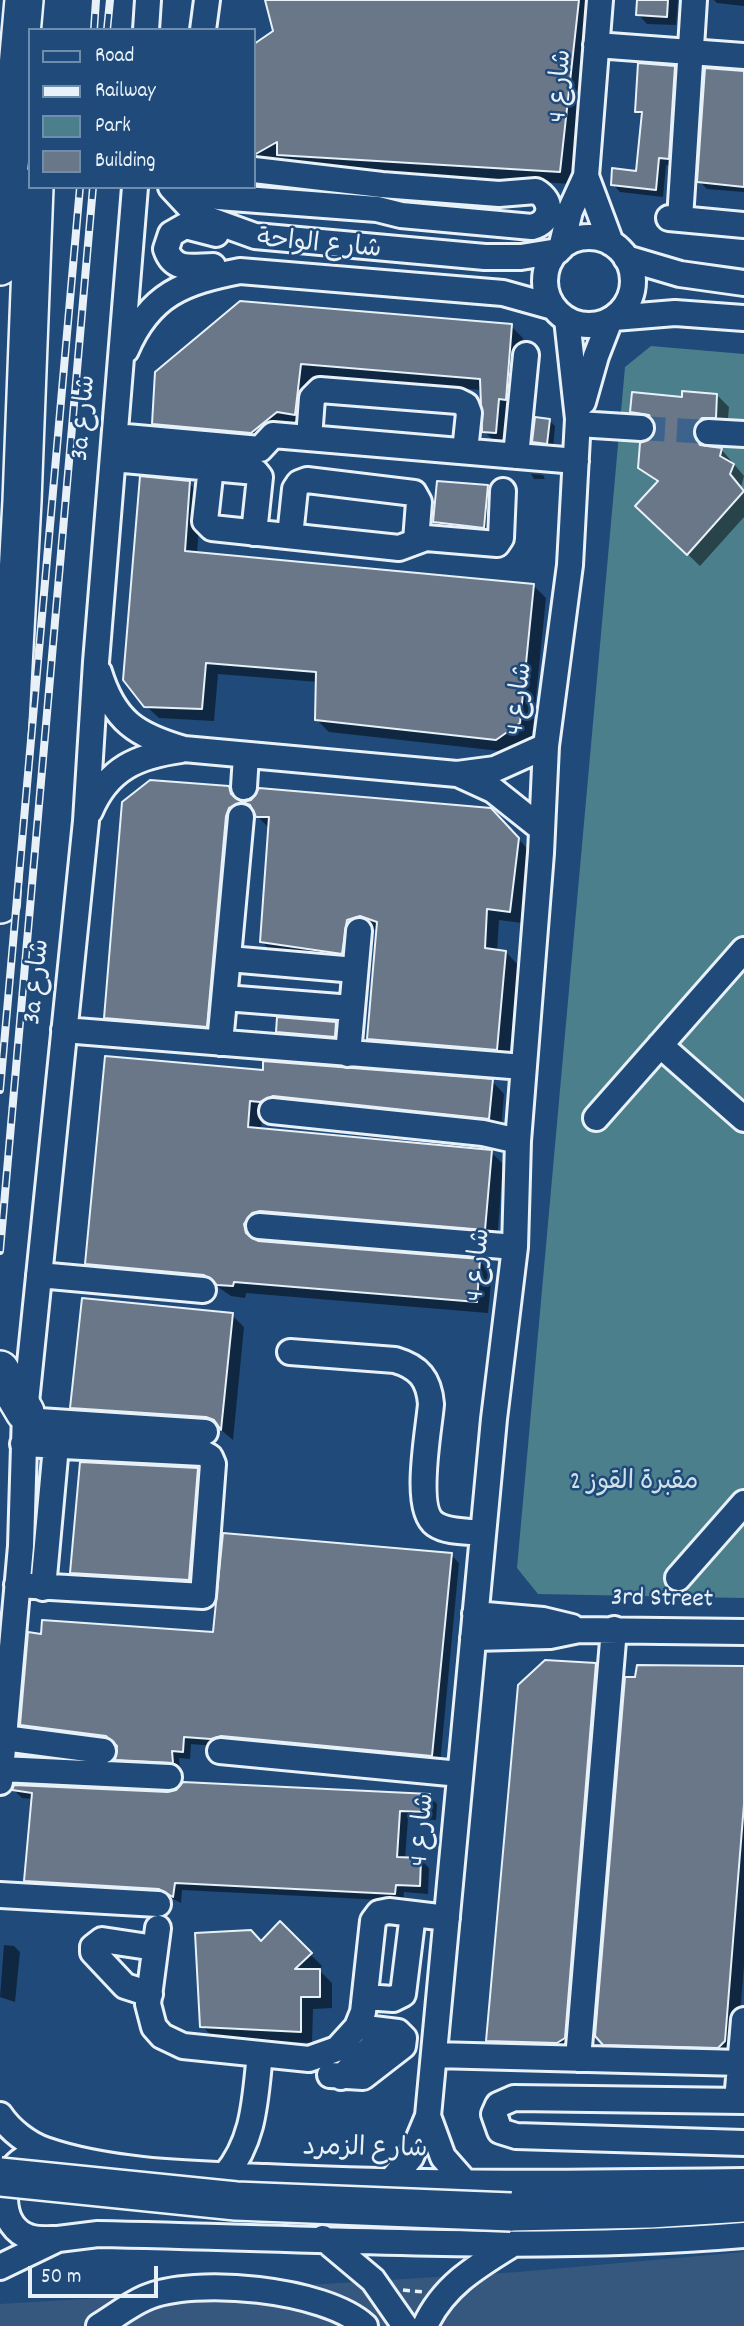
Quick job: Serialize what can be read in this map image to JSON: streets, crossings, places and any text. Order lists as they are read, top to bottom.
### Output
{
  "streets": {
    "street": [
      "شارع 4",
      "شارع الواحة",
      "3a شارع",
      "3rd Street",
      "شارع الزمرد"
    ]
  },
  "crossings": [
    ["شارع 4", "شارع الواحة"],
    ["شارع 4", "3rd Street"],
    ["شارع 4", "شارع الزمرد"],
    ["شارع الواحة", "3a شارع"]
  ],
  "parks": ["مقبرة القوز 2"],
  "legend": [
    "Road",
    "Railway",
    "Park",
    "Building"
  ],
  "scale_bar": "50 m"
}
